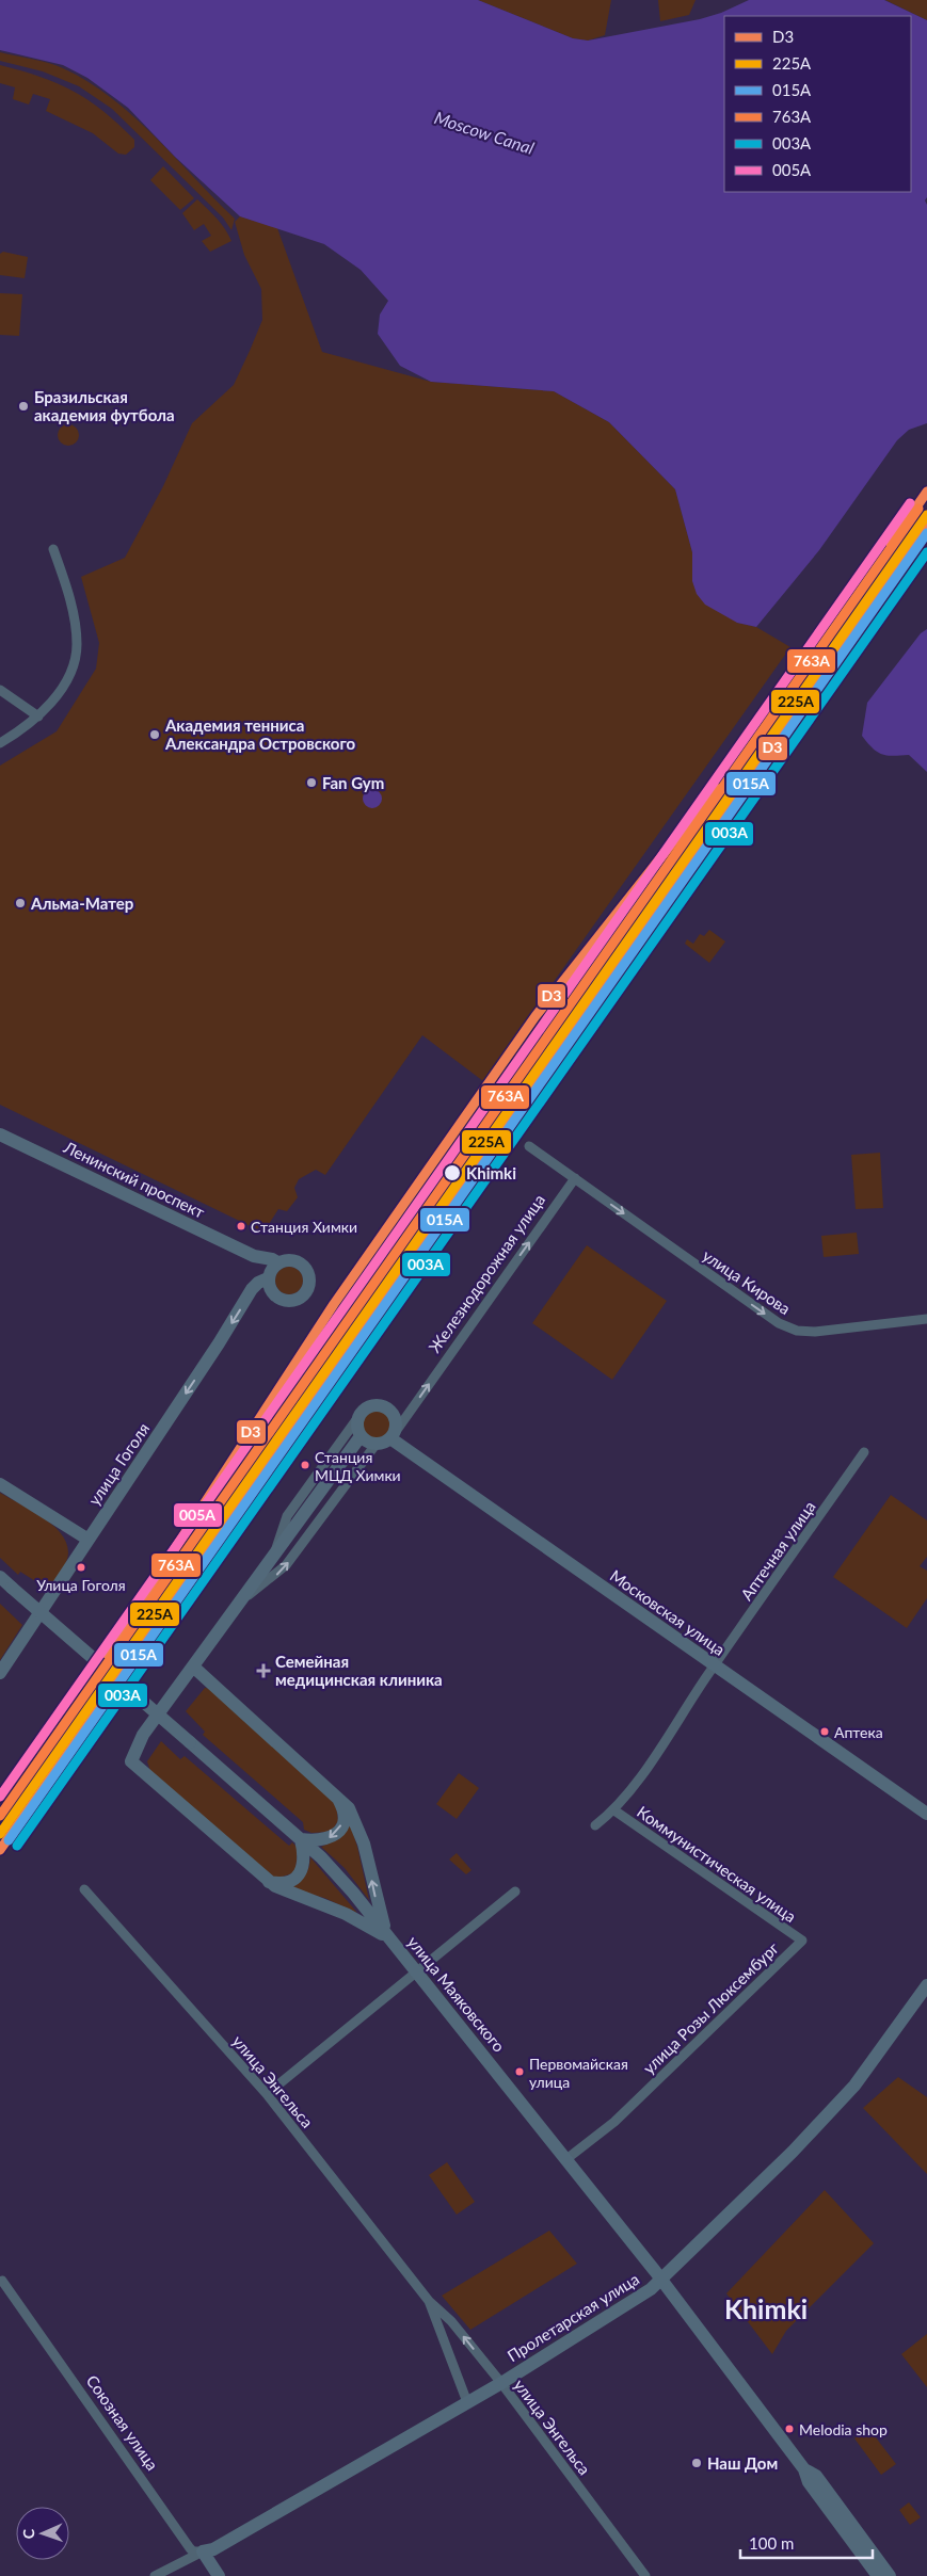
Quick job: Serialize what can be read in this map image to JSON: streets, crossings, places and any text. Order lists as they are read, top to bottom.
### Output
{
  "streets": {
    "street": [
      "Ленинский проспект",
      "Железнодорожная улица",
      "улица Кирова",
      "улица Гоголя",
      "Аптечная улица",
      "Московская улица",
      "Коммунистическая улица",
      "улица Маяковского",
      "улица Розы Люксембург",
      "улица Энгельса",
      "Пролетарская улица",
      "Союзная улица"
    ]
  },
  "crossings": [
    ["Ленинский проспект", "улица Гоголя"],
    ["Железнодорожная улица", "улица Кирова"],
    ["Железнодорожная улица", "Московская улица"],
    ["Аптечная улица", "Московская улица"],
    ["Коммунистическая улица", "улица Розы Люксембург"],
    ["улица Маяковского", "улица Розы Люксембург"],
    ["улица Маяковского", "Пролетарская улица"],
    ["улица Энгельса", "Пролетарская улица"],
    ["Пролетарская улица", "Союзная улица"]
  ],
  "one_way": ["Железнодорожная улица", "улица Кирова", "улица Гоголя"],
  "districts": ["Khimki"],
  "water": ["Moscow Canal"],
  "places": {
    "other": [
      "Бразильская академия футбола",
      "Академия тенниса Александра Островского",
      "Fan Gym",
      "Альма-Матер",
      "Khimki",
      "Станция Химки",
      "Станция МЦД Химки",
      "Улица Гоголя",
      "Аптека",
      "Первомайская улица",
      "Melodia shop",
      "Наш Дом"
    ],
    "health": ["Семейная медицинская клиника"]
  },
  "lines": [
    "transit line D3",
    "transit line 005А",
    "transit line 763А",
    "transit line 225А",
    "transit line 015А",
    "transit line 003А"
  ],
  "legend": [
    "D3",
    "225А",
    "015А",
    "763А",
    "003А",
    "005А"
  ],
  "scale_bar": "100 m",
  "north": "left"
}
